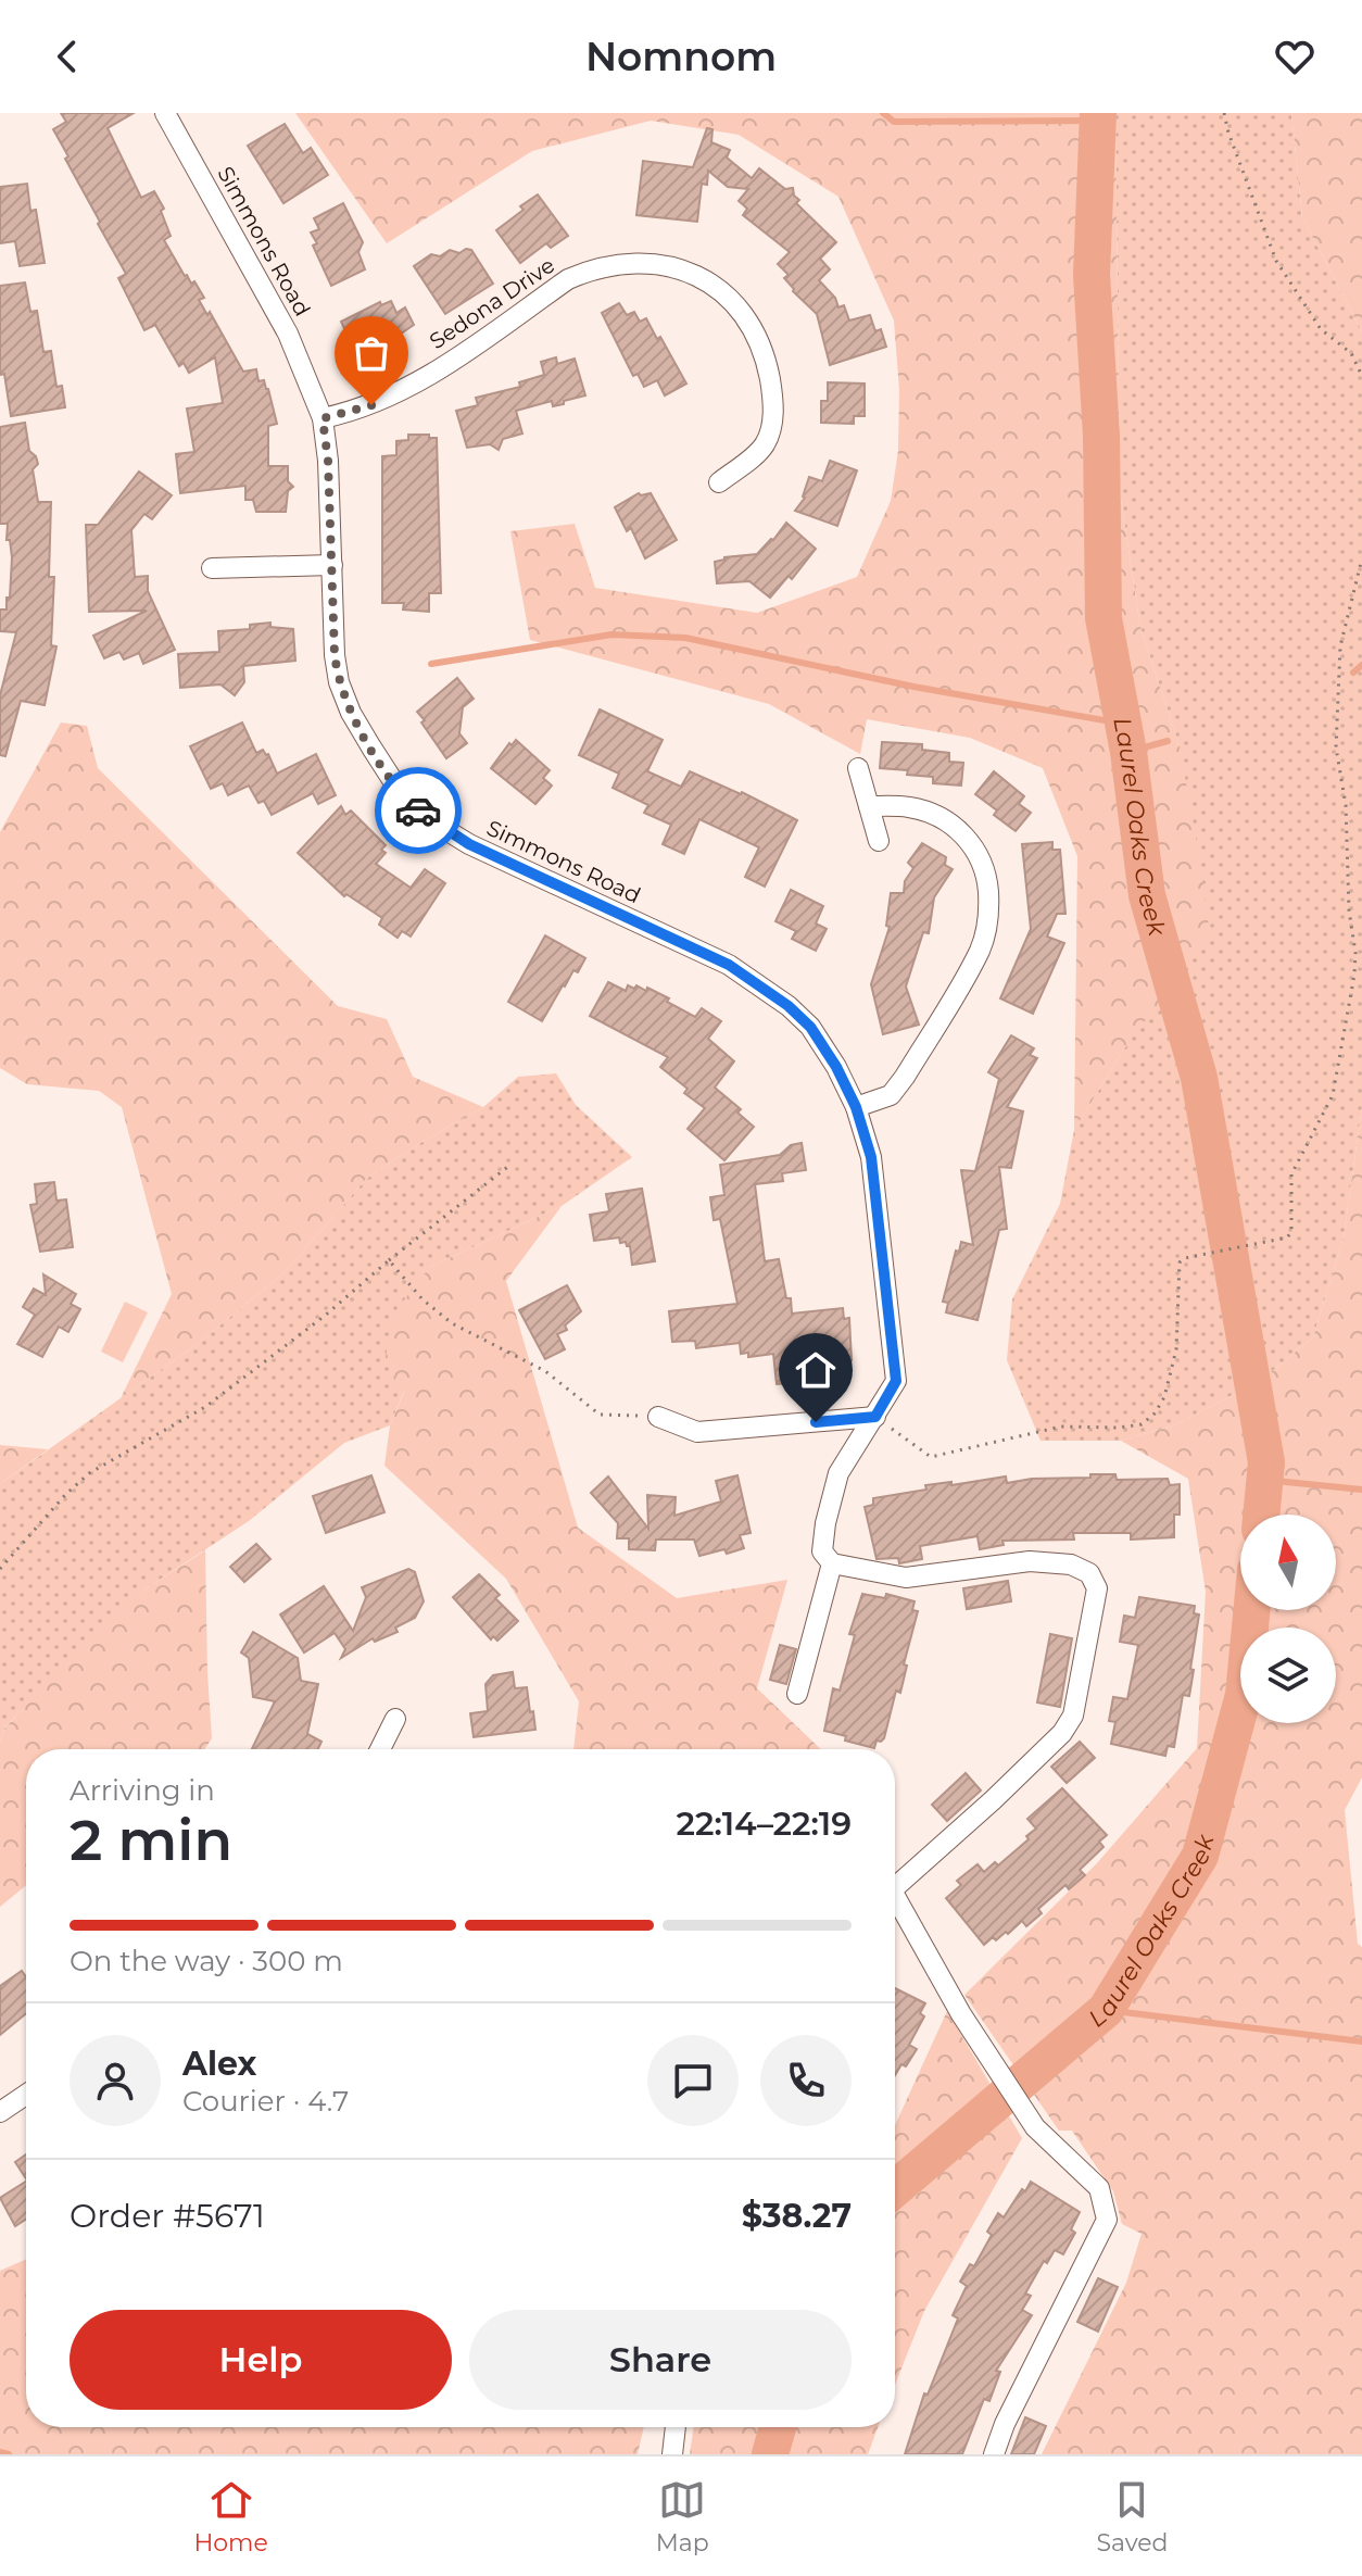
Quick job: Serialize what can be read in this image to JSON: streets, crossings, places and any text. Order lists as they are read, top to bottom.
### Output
{
  "streets": {
    "street": ["Simmons Road", "Sedona Drive"]
  },
  "crossings": [
    ["Simmons Road", "Sedona Drive"]
  ],
  "water": ["Laurel Oaks Creek"],
  "north": "top",
  "page": {
    "header": "Nomnom",
    "heading": ["2 min", "Arriving in", "22:14–22:19"],
    "panel": [
      "Alex",
      "Courier · 4.7",
      "Order #5671",
      "$38.27"
    ],
    "bar": "On the way · 300 m",
    "buttons": ["Help", "Share"],
    "tabs": ["Home", "Map", "Saved"]
  }
}
